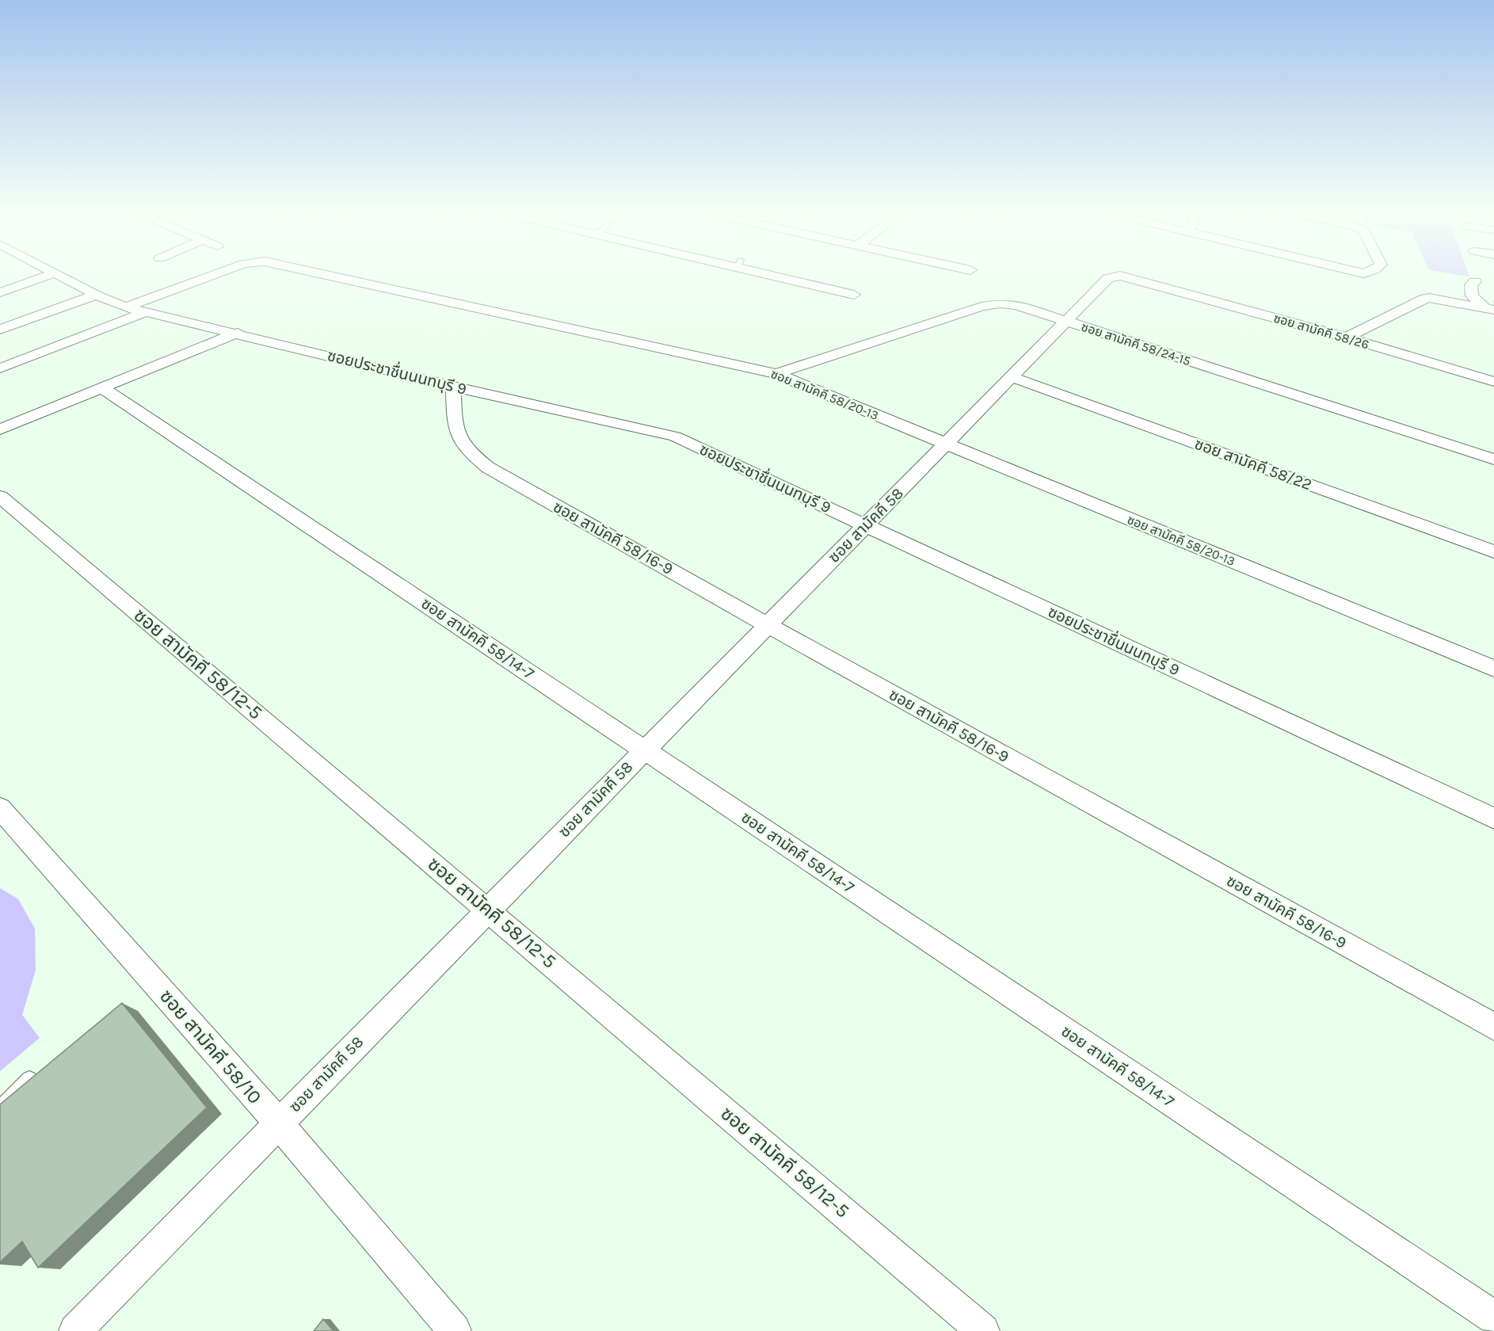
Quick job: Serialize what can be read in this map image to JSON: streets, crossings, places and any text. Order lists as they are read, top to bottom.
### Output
{
  "streets": {
    "street": [
      "ซอย สามัคคี 58/26",
      "ซอย สามัคคี 58/24-15",
      "ซอยประชาชื่นนนทบุรี 9",
      "ซอย สามัคคี 58/20-13",
      "ซอย สามัคคี 58/22",
      "ซอย สามัคคี 58",
      "ซอย สามัคคี 58/16-9",
      "ซอย สามัคคี 58/14-7",
      "ซอย สามัคคี 58/12-5",
      "ซอย สามัคคี 58/10"
    ]
  },
  "crossings": [
    ["ซอย สามัคคี 58/24-15", "ซอย สามัคคี 58/20-13"],
    ["ซอย สามัคคี 58/24-15", "ซอย สามัคคี 58"],
    ["ซอยประชาชื่นนนทบุรี 9", "ซอย สามัคคี 58/20-13"],
    ["ซอยประชาชื่นนนทบุรี 9", "ซอย สามัคคี 58"],
    ["ซอยประชาชื่นนนทบุรี 9", "ซอย สามัคคี 58/16-9"],
    ["ซอย สามัคคี 58/20-13", "ซอย สามัคคี 58"],
    ["ซอย สามัคคี 58/22", "ซอย สามัคคี 58"],
    ["ซอย สามัคคี 58", "ซอย สามัคคี 58/16-9"],
    ["ซอย สามัคคี 58", "ซอย สามัคคี 58/14-7"],
    ["ซอย สามัคคี 58", "ซอย สามัคคี 58/12-5"],
    ["ซอย สามัคคี 58", "ซอย สามัคคี 58/10"]
  ]
}
